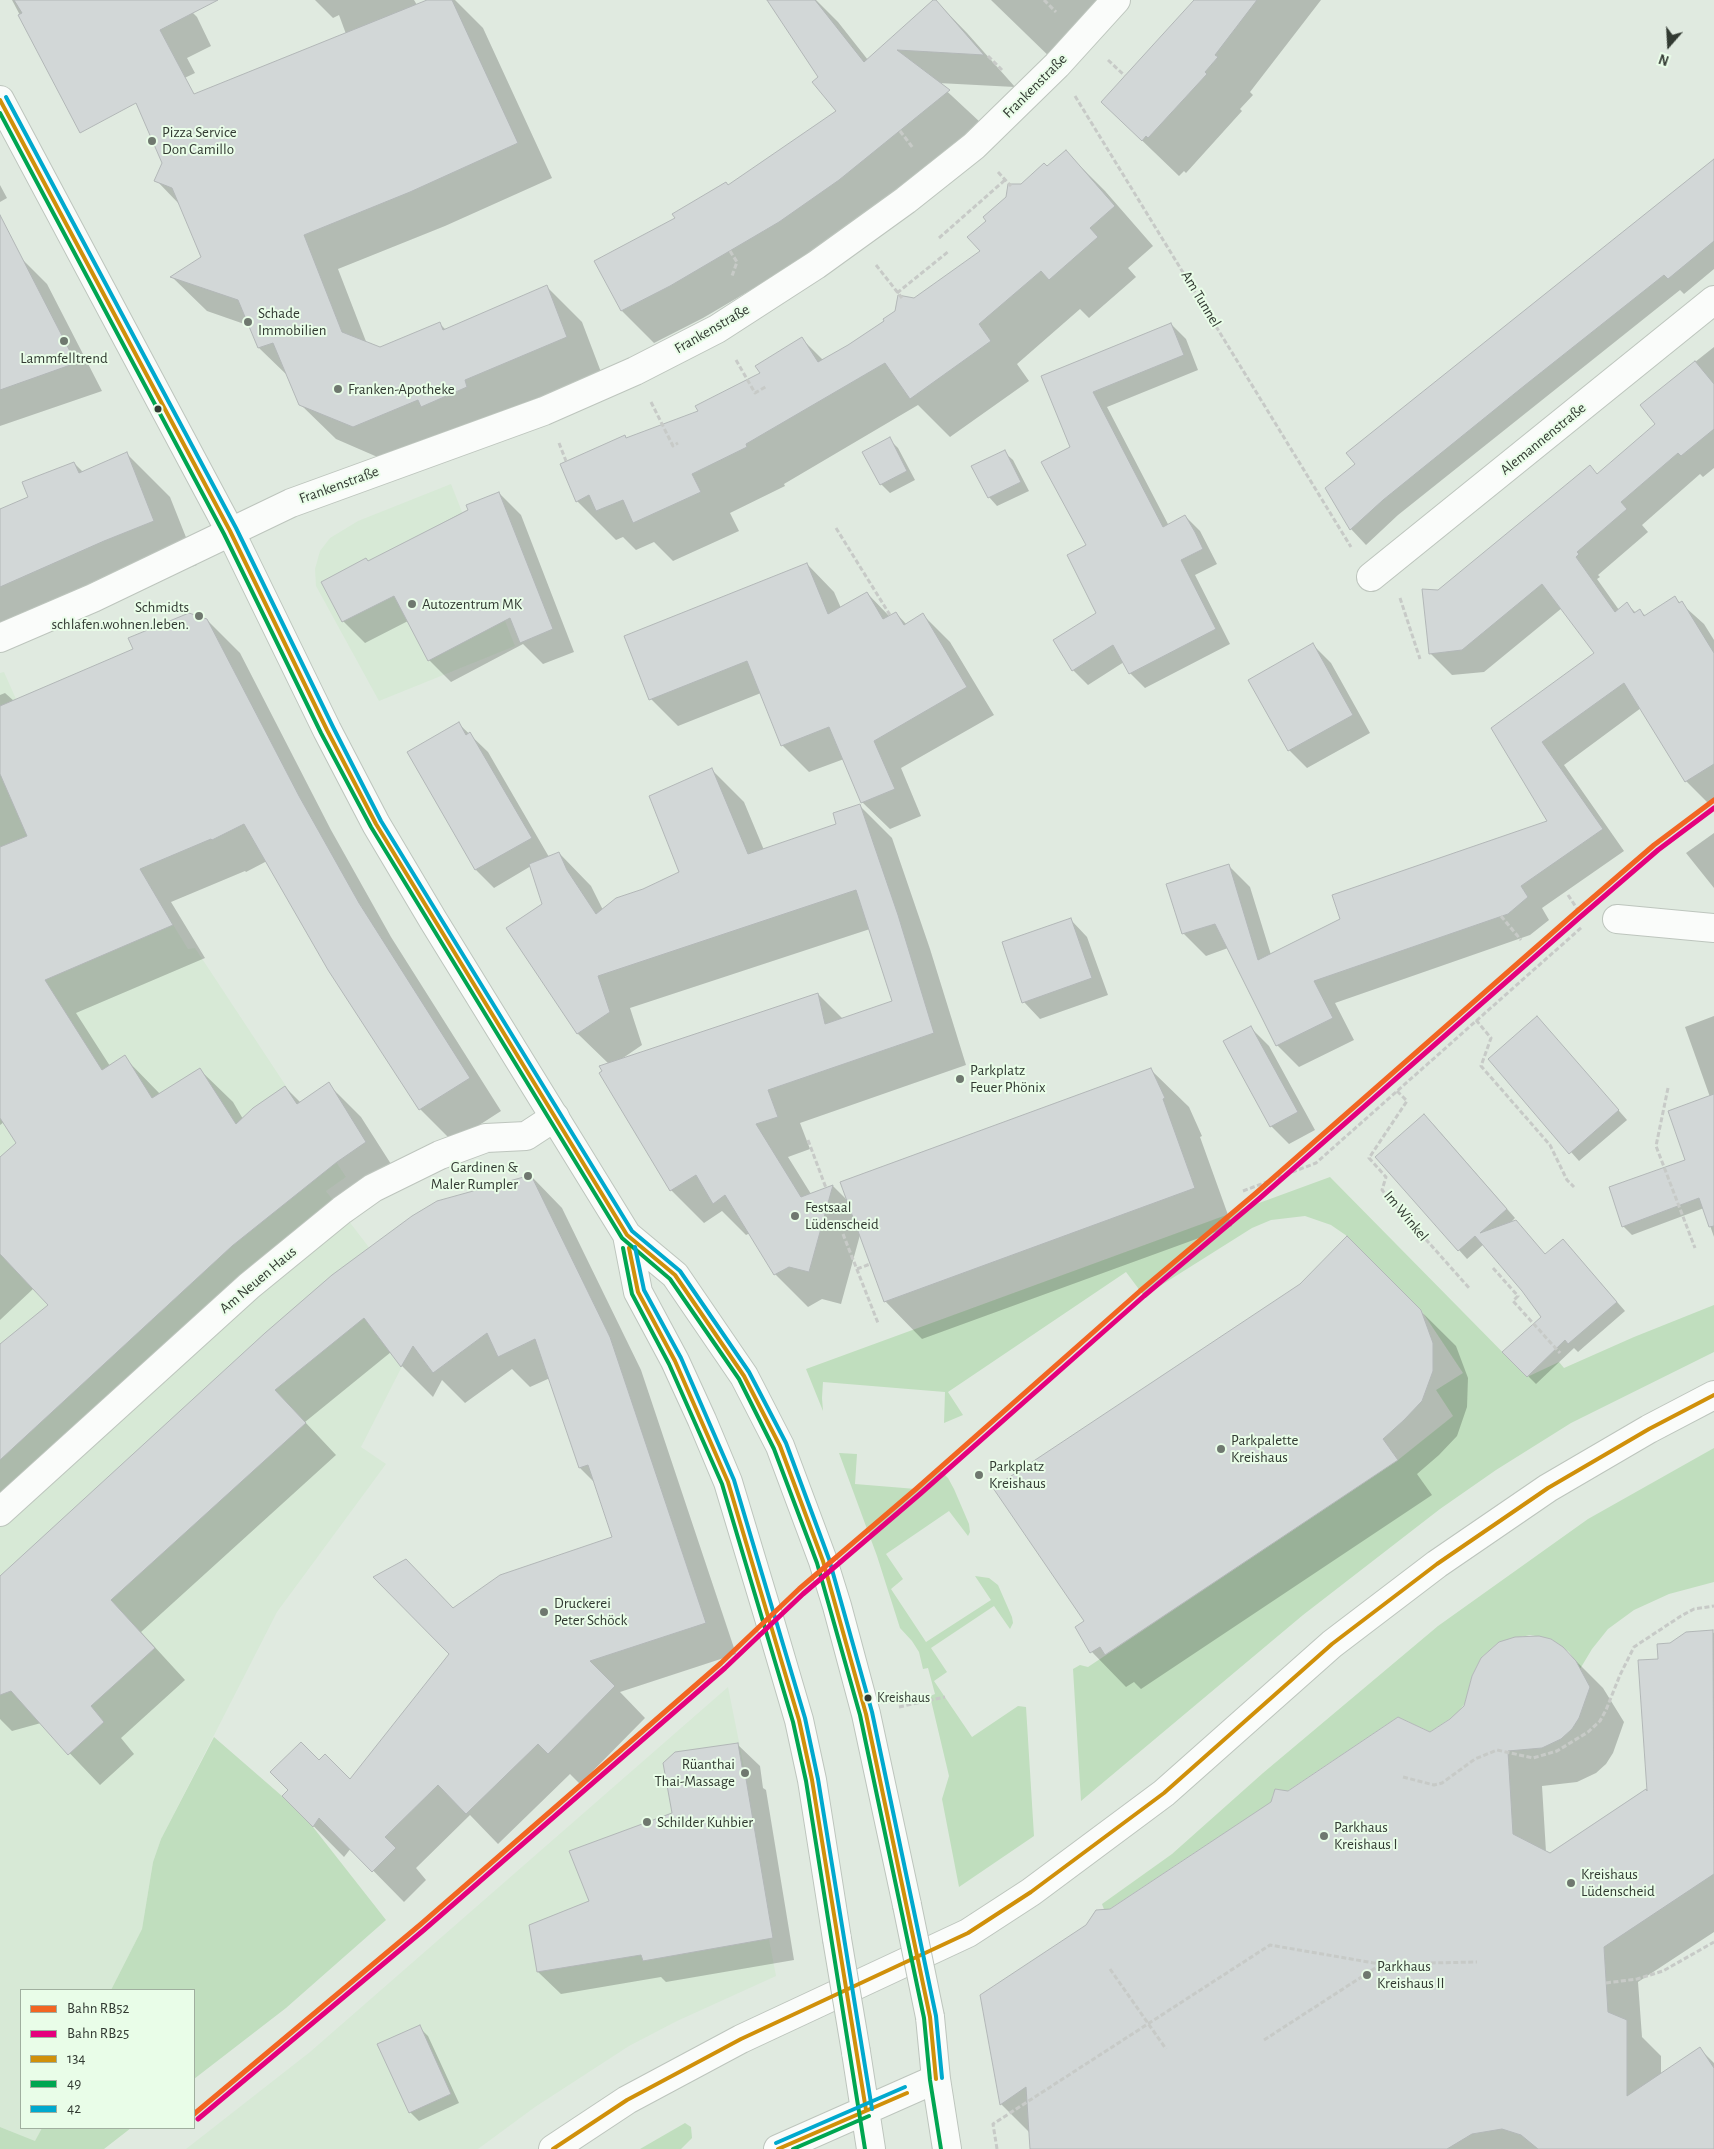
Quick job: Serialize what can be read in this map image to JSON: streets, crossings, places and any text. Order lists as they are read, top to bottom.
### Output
{
  "streets": {
    "main road": ["Frankenstraße", "Alemannenstraße", "Am Neuen Haus"],
    "path": ["Am Tunnel", "Im Winkel"]
  },
  "crossings": [
    ["Frankenstraße", "Am Tunnel"]
  ],
  "places": [
    "Pizza Service Don Camillo",
    "Schade Immobilien",
    "Lammfelltrend",
    "Franken-Apotheke",
    "Autozentrum MK",
    "Schmidts schlafen.wohnen.leben.",
    "Parkplatz Feuer Phönix",
    "Gardinen & Maler Rumpler",
    "Festsaal Lüdenscheid",
    "Parkpalette Kreishaus",
    "Parkplatz Kreishaus",
    "Druckerei Peter Schöck",
    "Kreishaus",
    "Rüanthai Thai-Massage",
    "Schilder Kuhbier",
    "Parkhaus Kreishaus I",
    "Kreishaus Lüdenscheid",
    "Parkhaus Kreishaus II"
  ],
  "lines": [
    "transit line 42",
    "transit line 134",
    "transit line 49",
    "rail line RB52",
    "rail line RB25"
  ],
  "legend": [
    "Bahn RB52",
    "Bahn RB25",
    "134",
    "49",
    "42"
  ],
  "north": "bottom"
}
